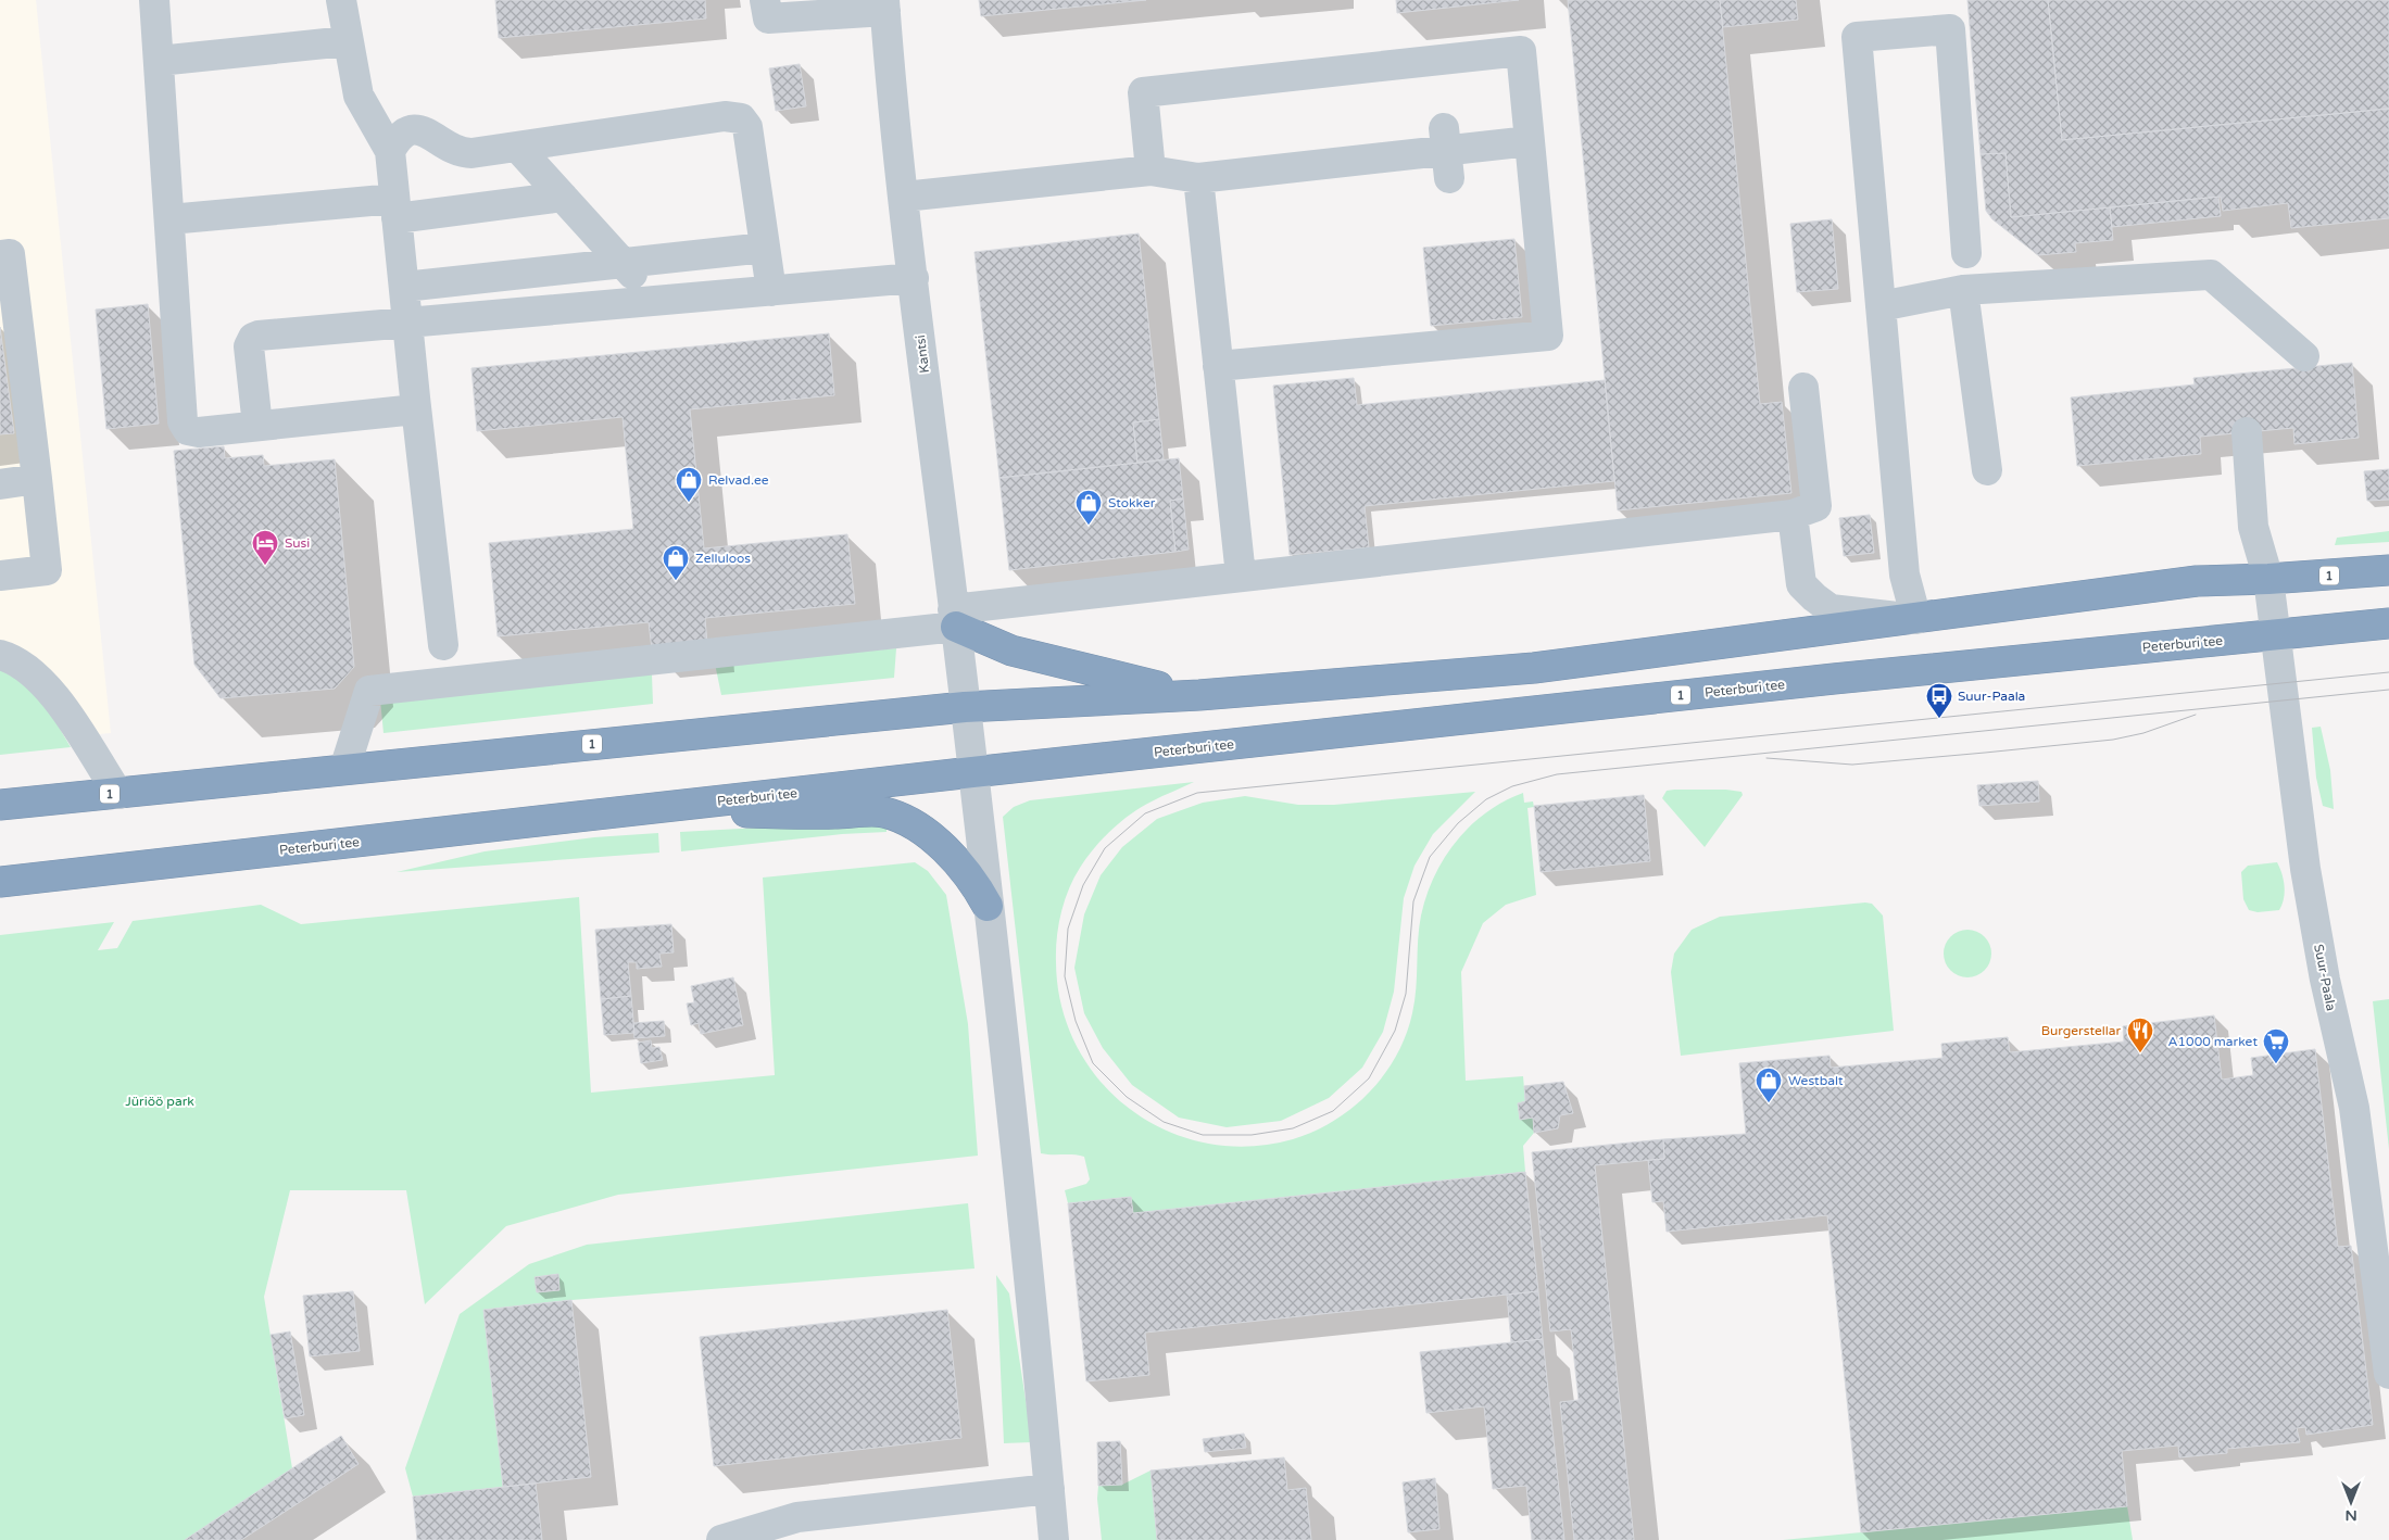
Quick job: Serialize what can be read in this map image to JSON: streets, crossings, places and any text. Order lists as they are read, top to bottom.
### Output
{
  "streets": {
    "highway": ["1", "Peterburi tee"],
    "street": ["Kantsi", "Suur-Paala"]
  },
  "crossings": [
    ["Kantsi", "1"],
    ["Kantsi", "Peterburi tee"],
    ["1", "Suur-Paala"],
    ["Peterburi tee", "Suur-Paala"]
  ],
  "parks": ["Jüriöö park"],
  "places": {
    "shop": [
      "Relvad.ee",
      "Stokker",
      "Zelluloos",
      "Westbalt"
    ],
    "hotel": ["Susi"],
    "bus stop": ["Suur-Paala"],
    "restaurant": ["Burgerstellar"],
    "supermarket": ["A1000 market"]
  },
  "north": "bottom"
}
